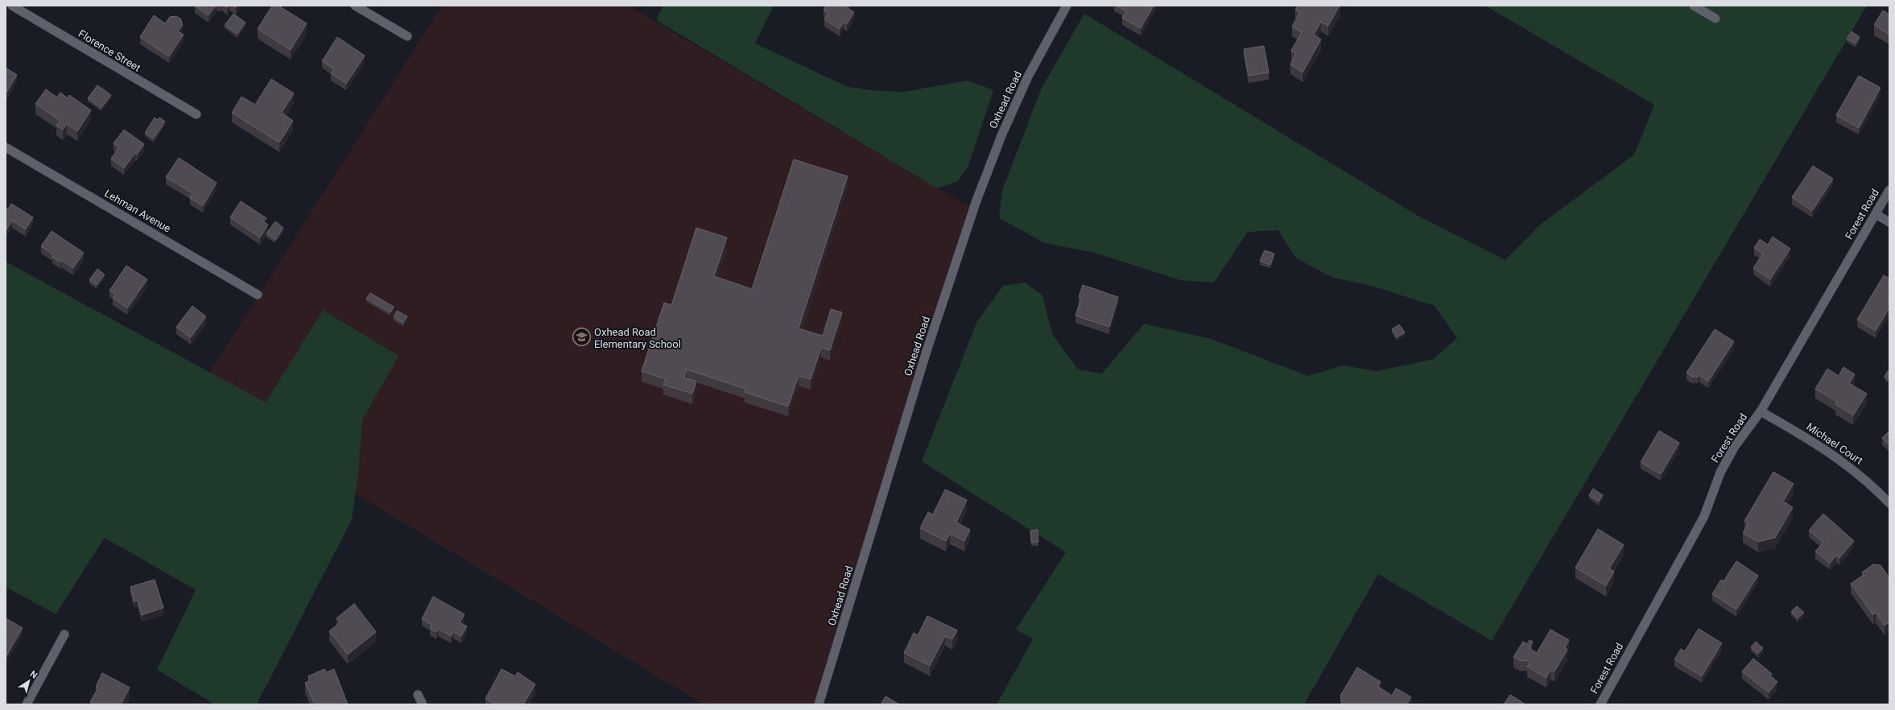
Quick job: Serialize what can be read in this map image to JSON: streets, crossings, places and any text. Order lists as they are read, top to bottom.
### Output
{
  "streets": {
    "street": [
      "Florence Street",
      "Oxhead Road",
      "Lehman Avenue",
      "Forest Road",
      "Michael Court"
    ]
  },
  "crossings": [
    ["Forest Road", "Michael Court"]
  ],
  "places": {
    "school or university": ["Oxhead Road Elementary School"]
  },
  "north": "top right"
}
